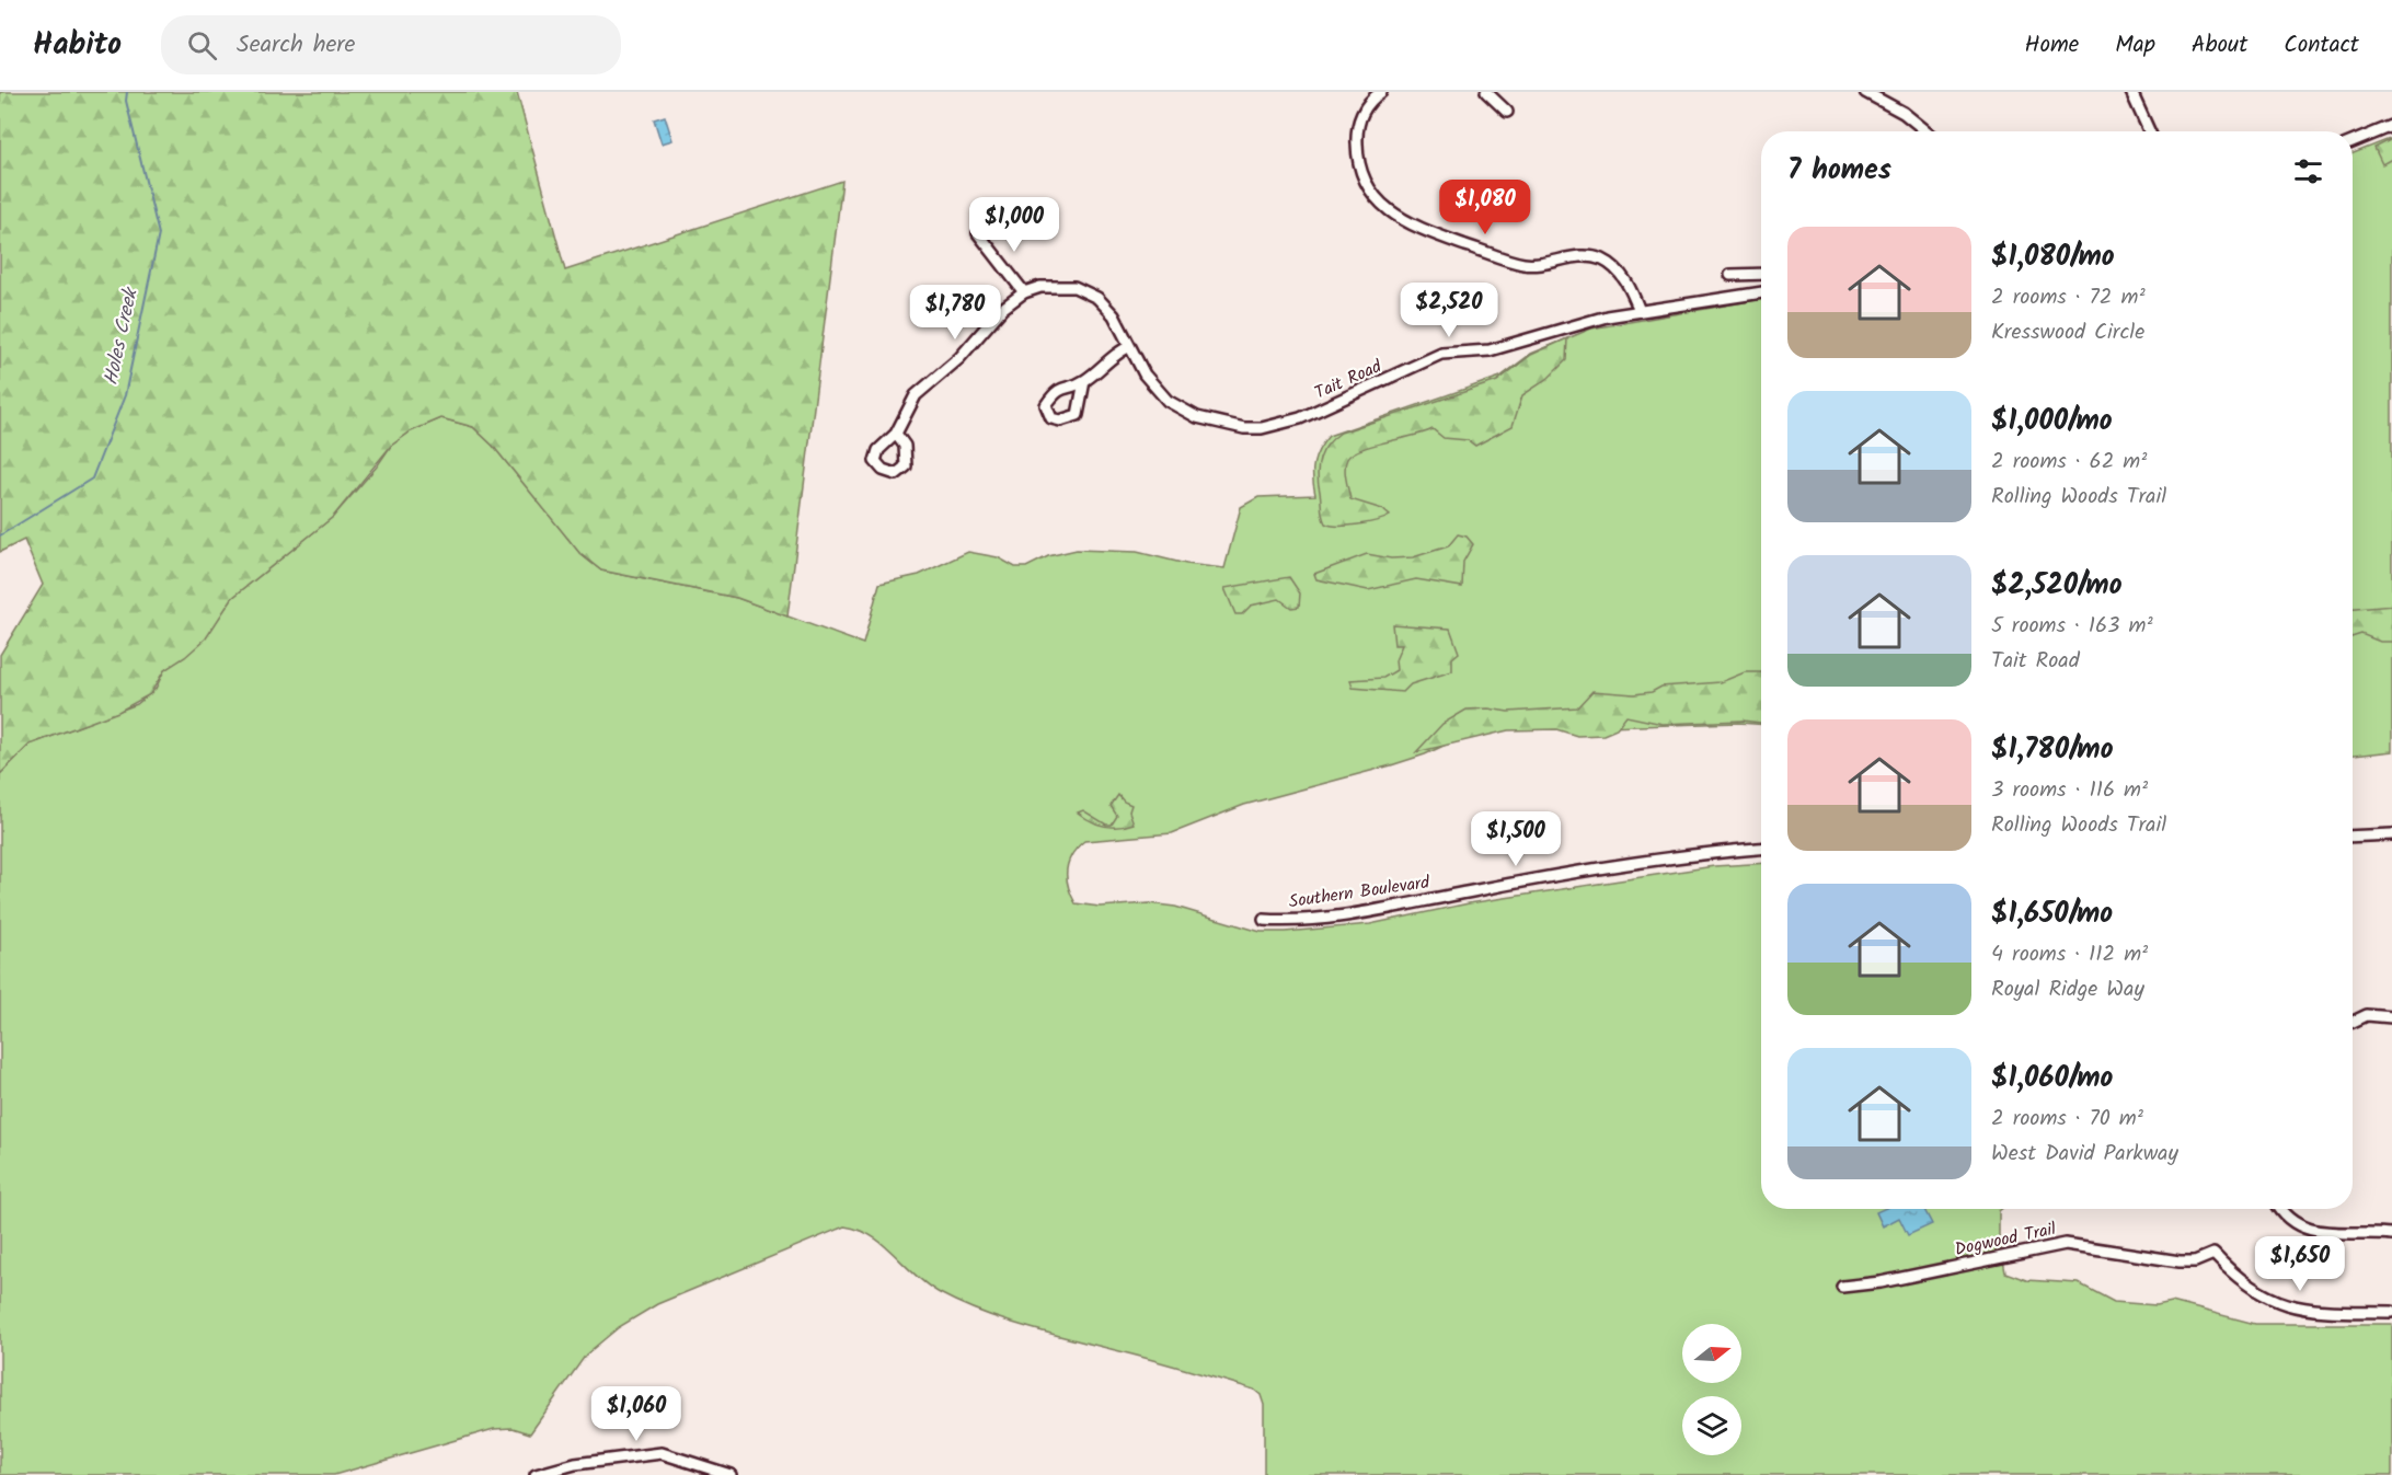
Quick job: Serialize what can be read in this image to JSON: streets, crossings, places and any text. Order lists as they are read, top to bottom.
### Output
{
  "streets": {
    "street": ["Tait Road", "Southern Boulevard", "Dogwood Trail"]
  },
  "water": ["Holes Creek"],
  "north": "right",
  "page": {
    "header": "Habito",
    "search": "Search here",
    "nav": [
      "Home",
      "Map",
      "About",
      "Contact"
    ],
    "heading": "7 homes",
    "price": [
      "$1,080",
      "$1,000",
      "$2,520",
      "$1,780",
      "$1,500",
      "$1,650",
      "$1,060"
    ],
    "list": [
      {
        "name": "$1,080/mo",
        "note": "2 rooms · 72 m² · Kresswood Circle"
      },
      {
        "name": "$1,000/mo",
        "note": "2 rooms · 62 m² · Rolling Woods Trail"
      },
      {
        "name": "$2,520/mo",
        "note": "5 rooms · 163 m² · Tait Road"
      },
      {
        "name": "$1,780/mo",
        "note": "3 rooms · 116 m² · Rolling Woods Trail"
      },
      {
        "name": "$1,650/mo",
        "note": "4 rooms · 112 m² · Royal Ridge Way"
      },
      {
        "name": "$1,060/mo",
        "note": "2 rooms · 70 m² · West David Parkway"
      }
    ]
  }
}
